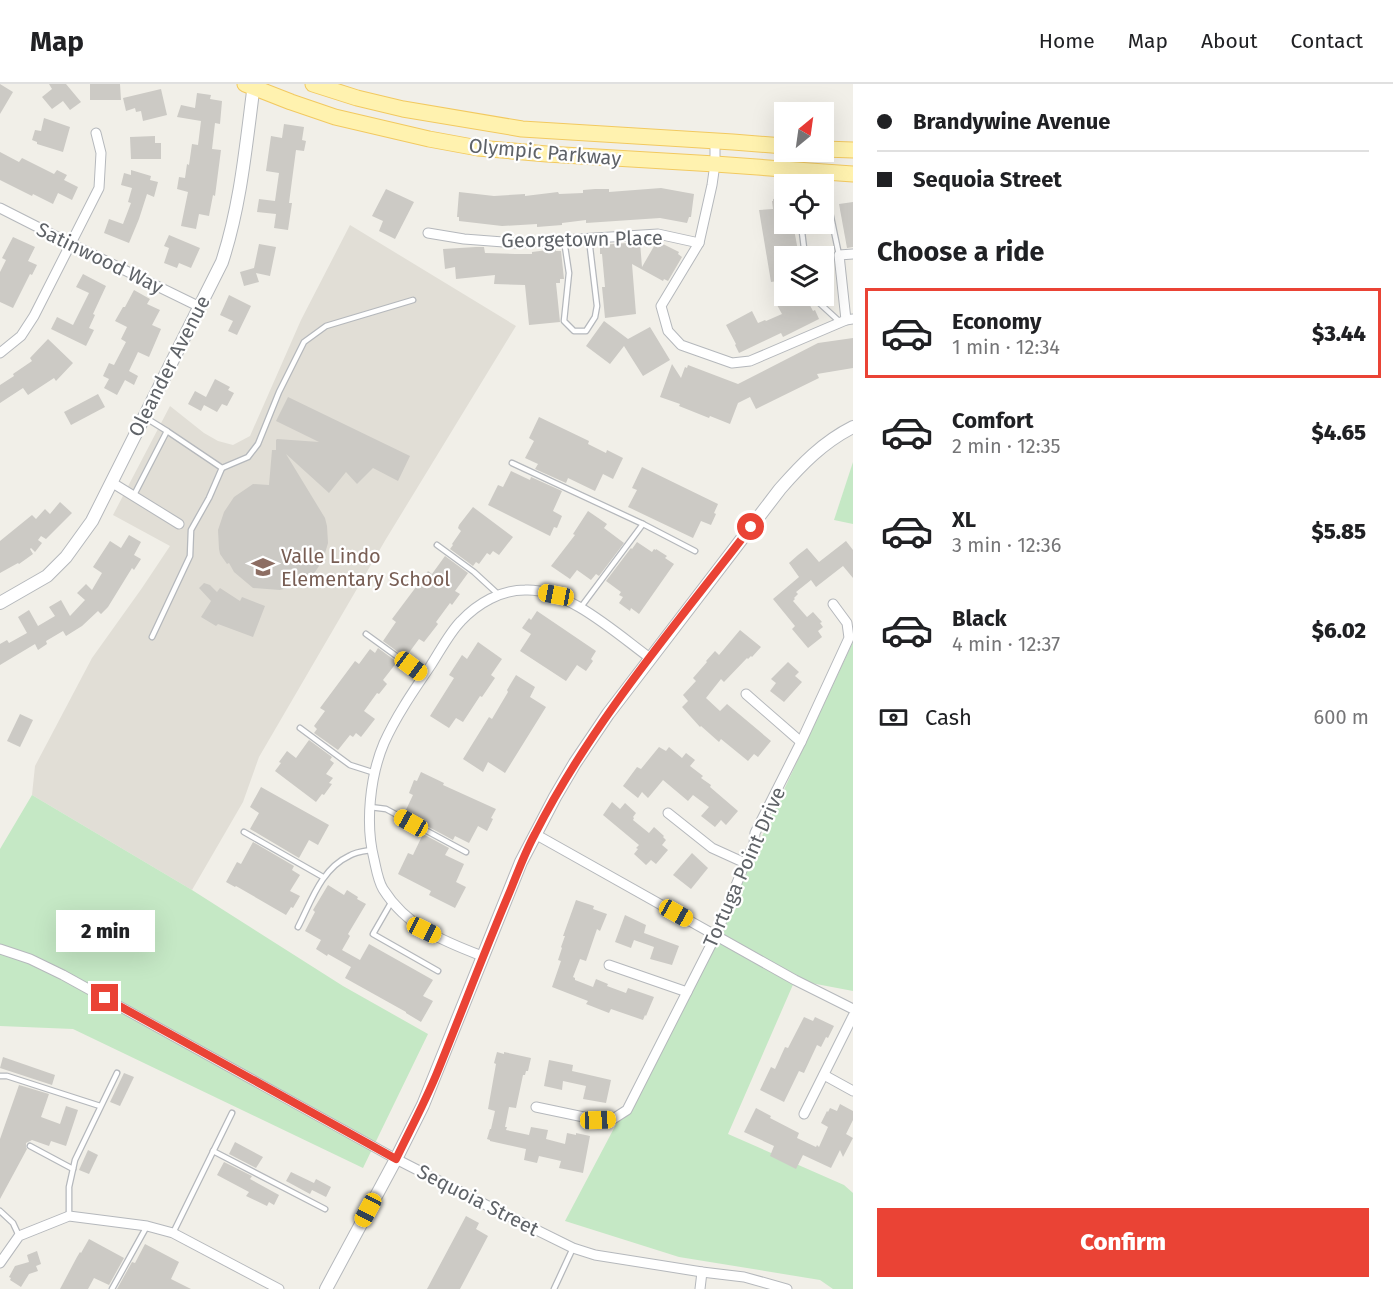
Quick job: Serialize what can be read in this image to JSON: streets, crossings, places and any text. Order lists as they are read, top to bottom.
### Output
{
  "streets": {
    "main road": ["Olympic Parkway"],
    "street": [
      "Georgetown Place",
      "Satinwood Way",
      "Oleander Avenue",
      "Tortuga Point Drive",
      "Sequoia Street"
    ]
  },
  "crossings": [
    ["Olympic Parkway", "Oleander Avenue"],
    ["Satinwood Way", "Oleander Avenue"]
  ],
  "places": {
    "school or university": ["Valle Lindo Elementary School"]
  },
  "north": "top right",
  "page": {
    "header": "Map",
    "nav": [
      "Home",
      "Map",
      "About",
      "Contact"
    ],
    "banner": ["Brandywine Avenue", "Sequoia Street"],
    "heading": "Choose a ride",
    "list": [
      {
        "name": "Economy",
        "note": "1 min · 12:34",
        "value": "$3.44"
      },
      {
        "name": "Comfort",
        "note": "2 min · 12:35",
        "value": "$4.65"
      },
      {
        "name": "XL",
        "note": "3 min · 12:36",
        "value": "$5.85"
      },
      {
        "name": "Black",
        "note": "4 min · 12:37",
        "value": "$6.02"
      }
    ],
    "pay": ["Cash", "600 m"],
    "bubble": "2 min",
    "buttons": "Confirm"
  }
}
